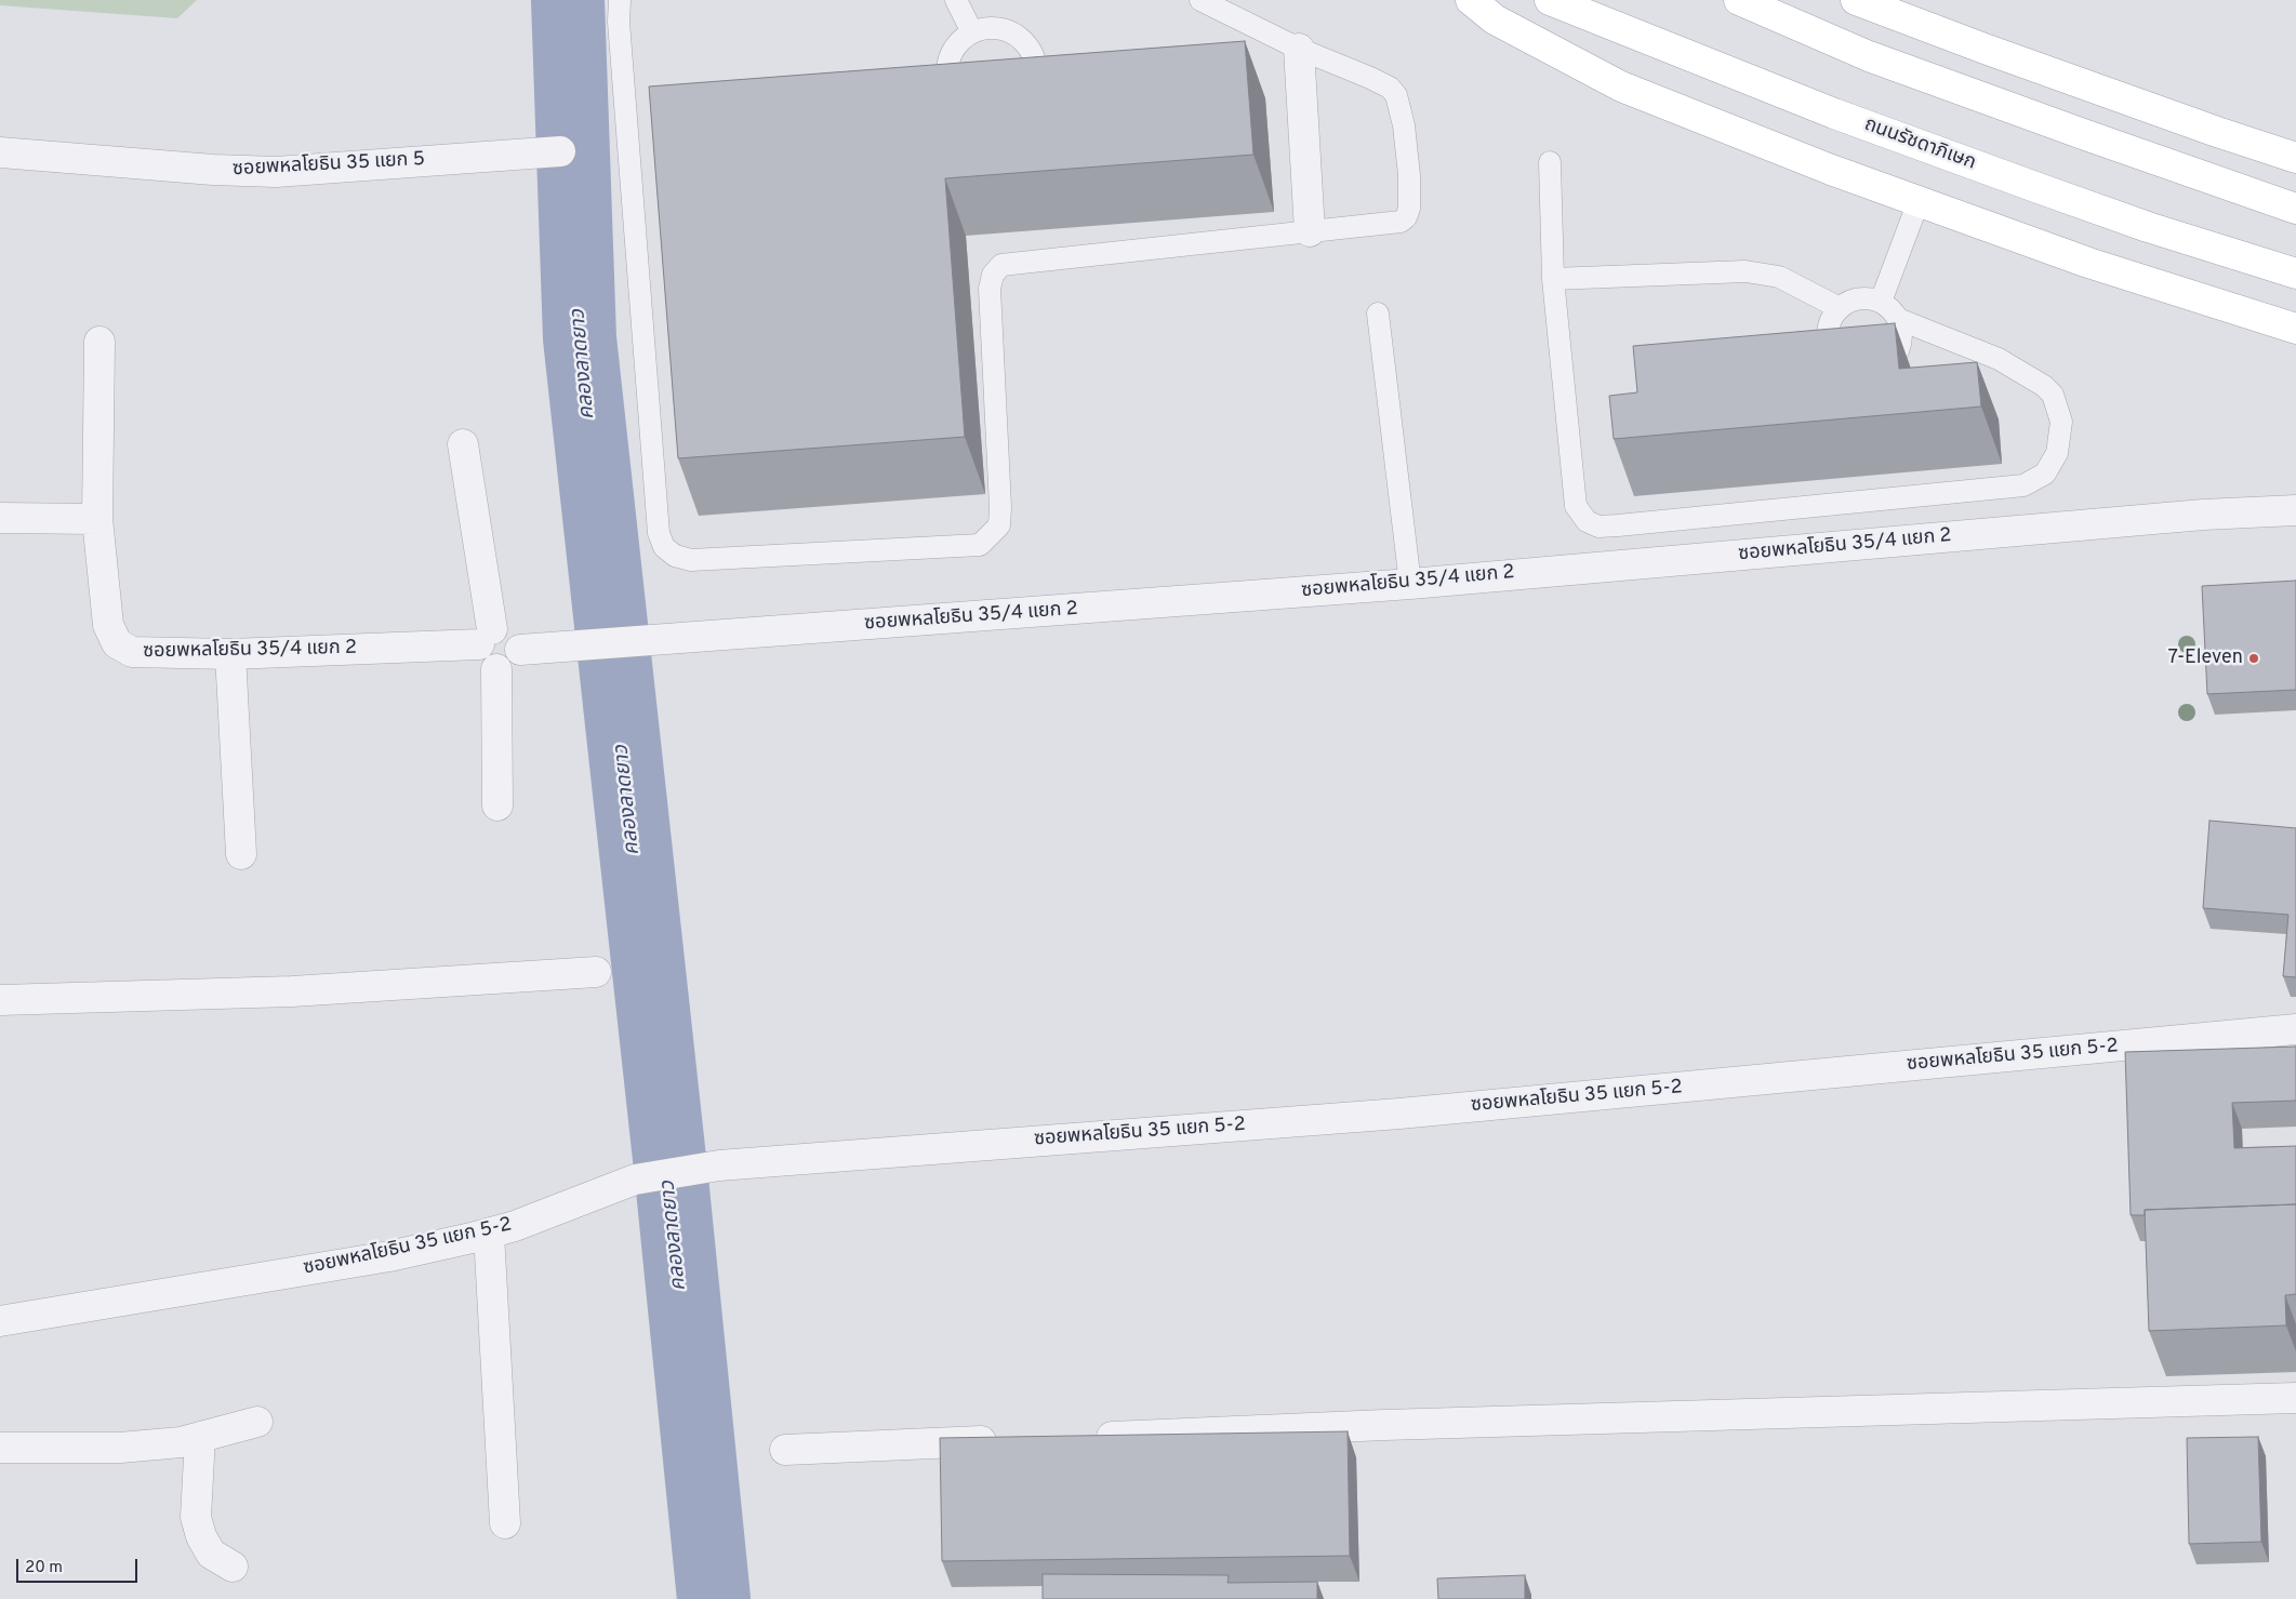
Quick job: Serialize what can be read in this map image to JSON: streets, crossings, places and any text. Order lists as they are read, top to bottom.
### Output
{
  "streets": {
    "main road": ["ถนนรัชดาภิเษก"],
    "street": ["ซอยพหลโยธิน 35 แยก 5", "ซอยพหลโยธิน 35/4 แยก 2", "ซอยพหลโยธิน 35 แยก 5-2"]
  },
  "water": ["คลองลาดยาว"],
  "places": ["7-Eleven"],
  "scale_bar": "20 m"
}
